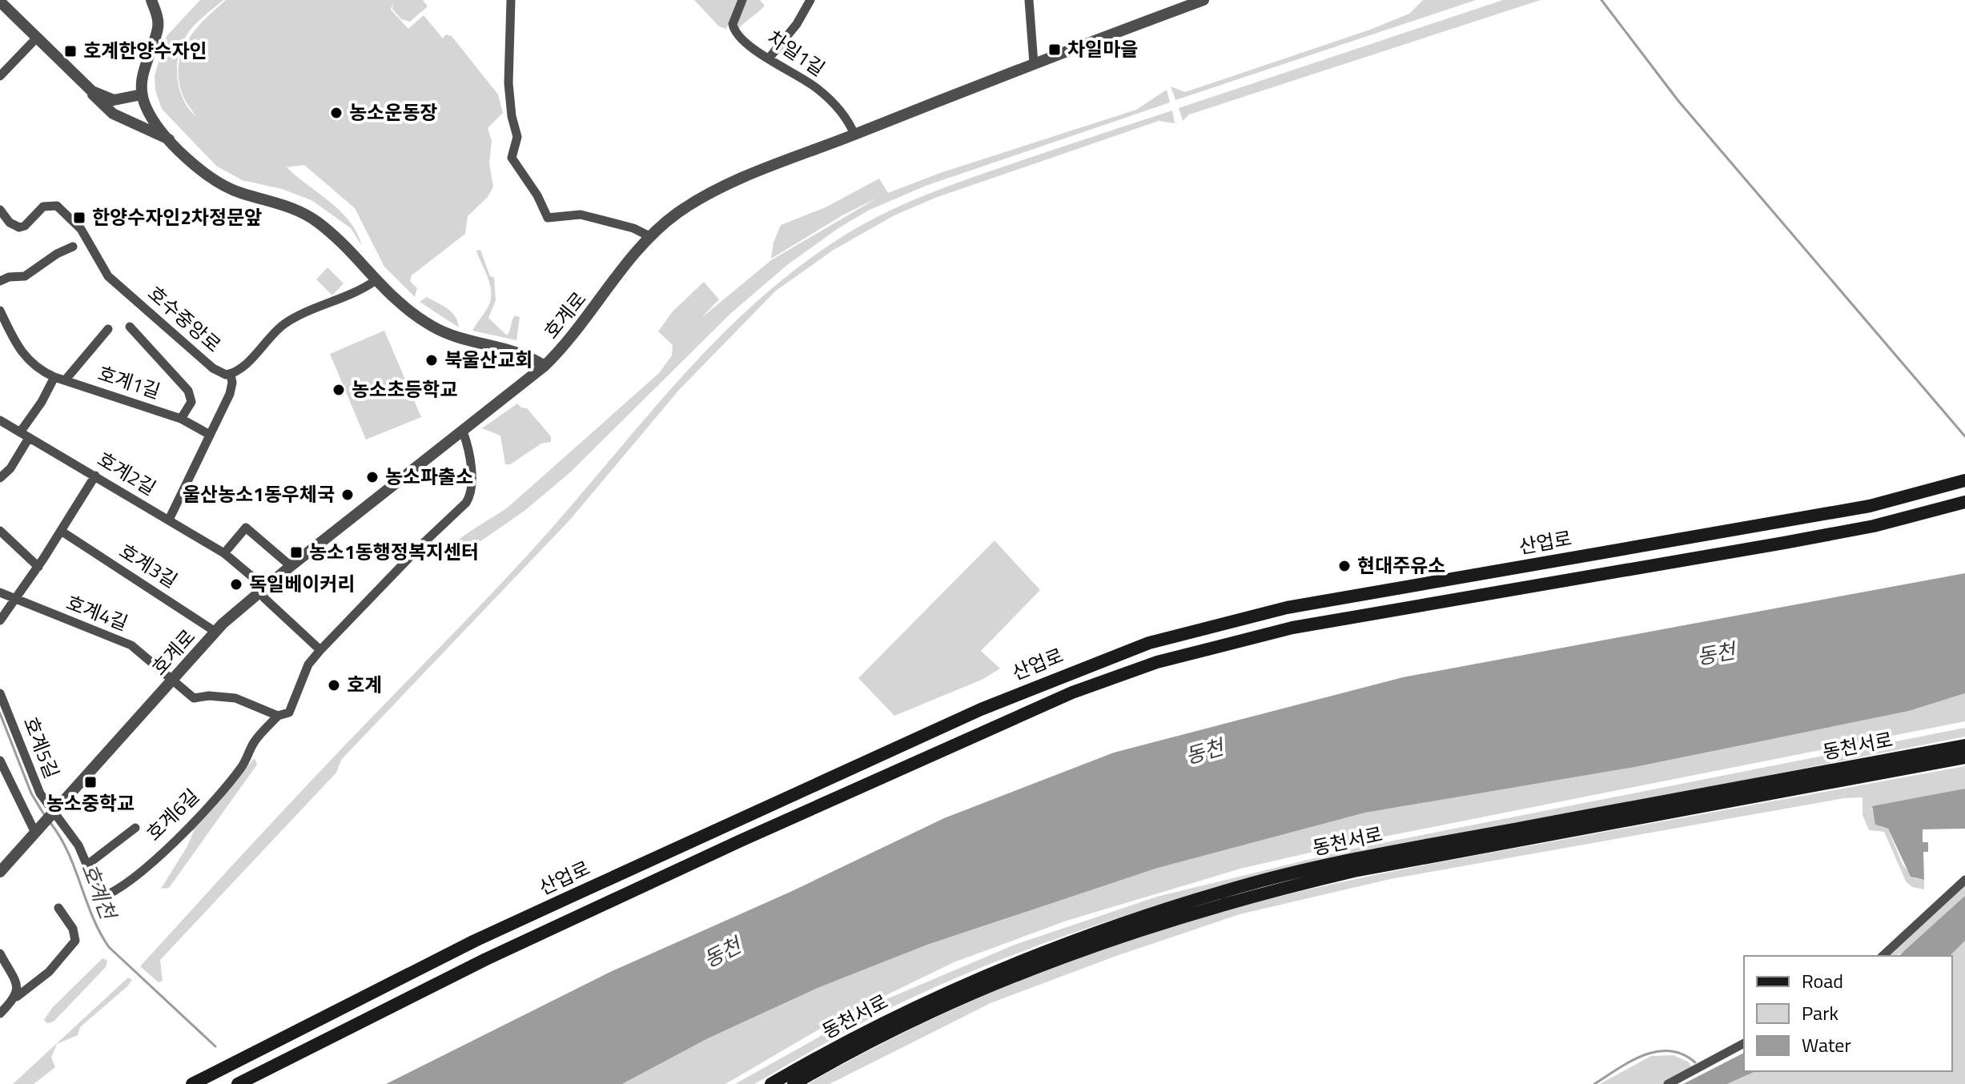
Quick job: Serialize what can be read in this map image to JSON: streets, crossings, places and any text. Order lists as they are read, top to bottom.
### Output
{
  "streets": {
    "main road": ["산업로", "동천서로"],
    "street": [
      "차일1길",
      "호계로",
      "호수중앙로",
      "호계1길",
      "호계2길",
      "호계3길",
      "호계4길",
      "호계5길",
      "호계6길"
    ]
  },
  "crossings": [
    ["차일1길", "호계로"],
    ["호계로", "호계2길"],
    ["호계로", "호계3길"],
    ["호계로", "호계4길"],
    ["호계로", "호계5길"],
    ["호계로", "호계6길"],
    ["호계5길", "호계6길"]
  ],
  "water": ["동천", "호계천"],
  "places": {
    "transit": [
      "차일마을",
      "호계한양수자인",
      "한양수자인2차정문앞",
      "농소1동행정복지센터",
      "농소중학교"
    ],
    "other": [
      "농소운동장",
      "북울산교회",
      "농소초등학교",
      "농소파출소",
      "울산농소1동우체국",
      "현대주유소",
      "독일베이커리",
      "호계"
    ]
  },
  "legend": ["Road", "Park", "Water"]
}
